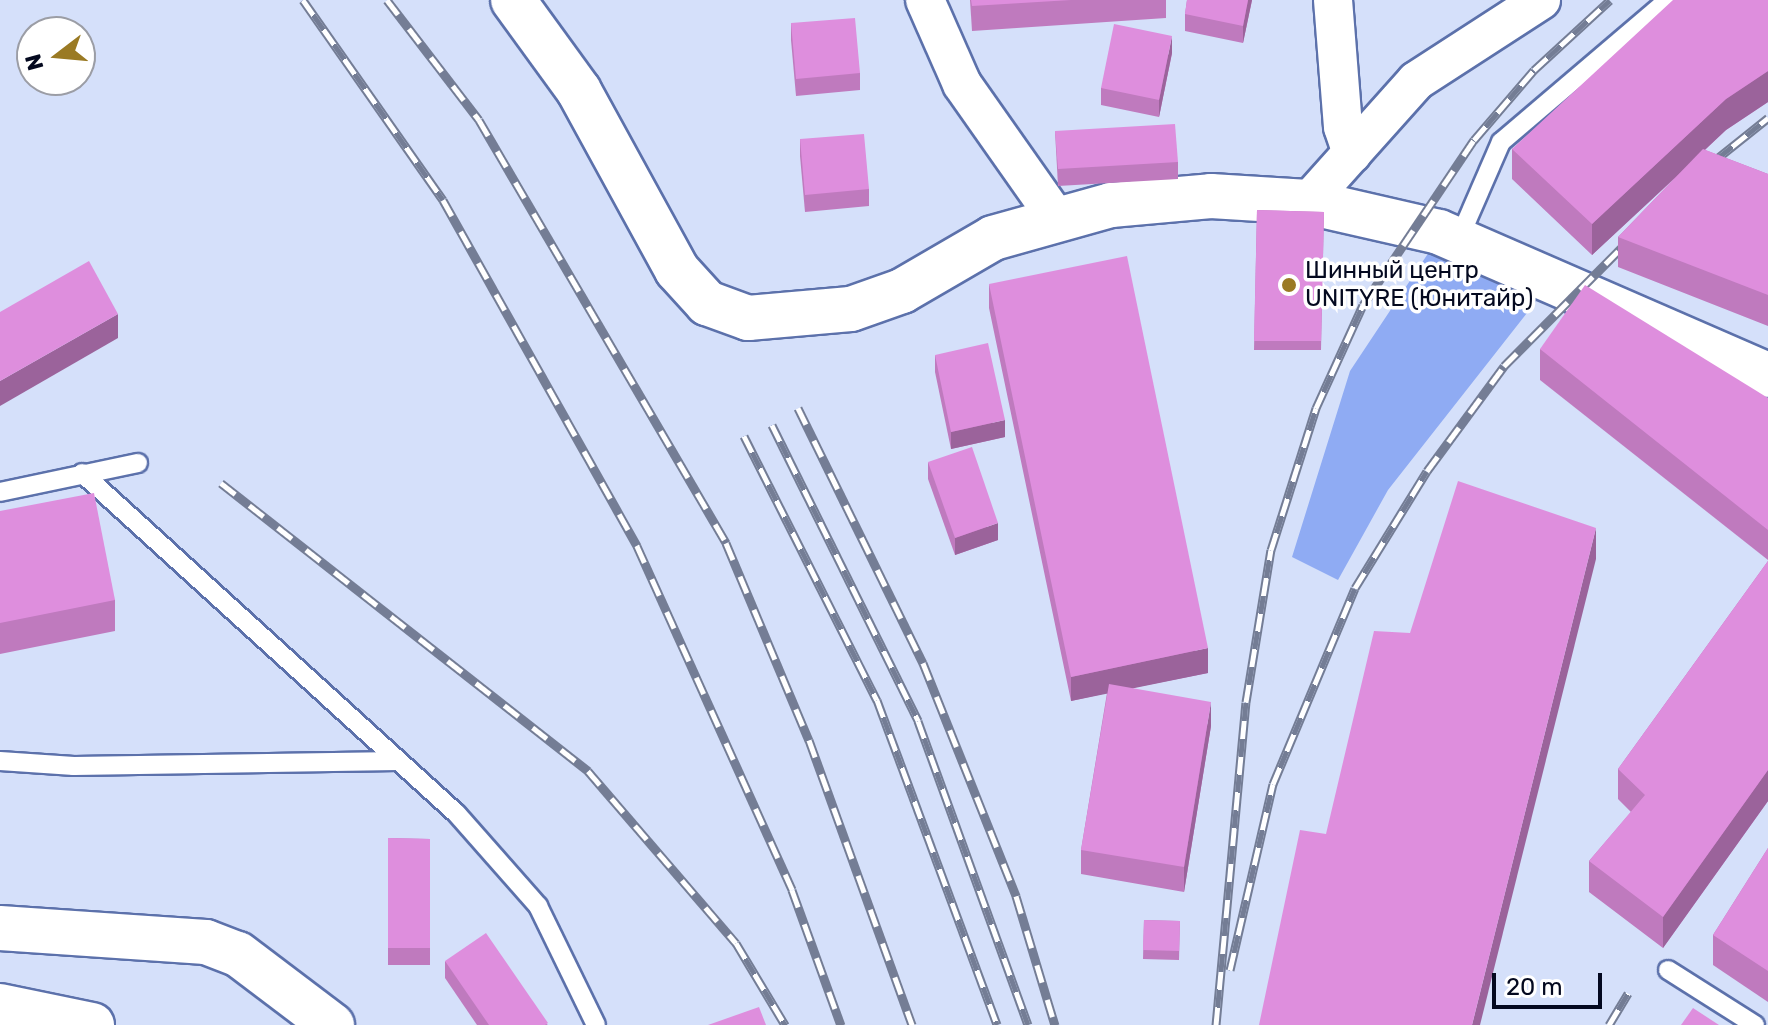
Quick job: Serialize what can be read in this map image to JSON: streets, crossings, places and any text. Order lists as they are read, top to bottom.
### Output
{
  "places": ["Шинный центр UNITYRE (Юнитайр)"],
  "scale_bar": "20 m",
  "north": "left"
}
